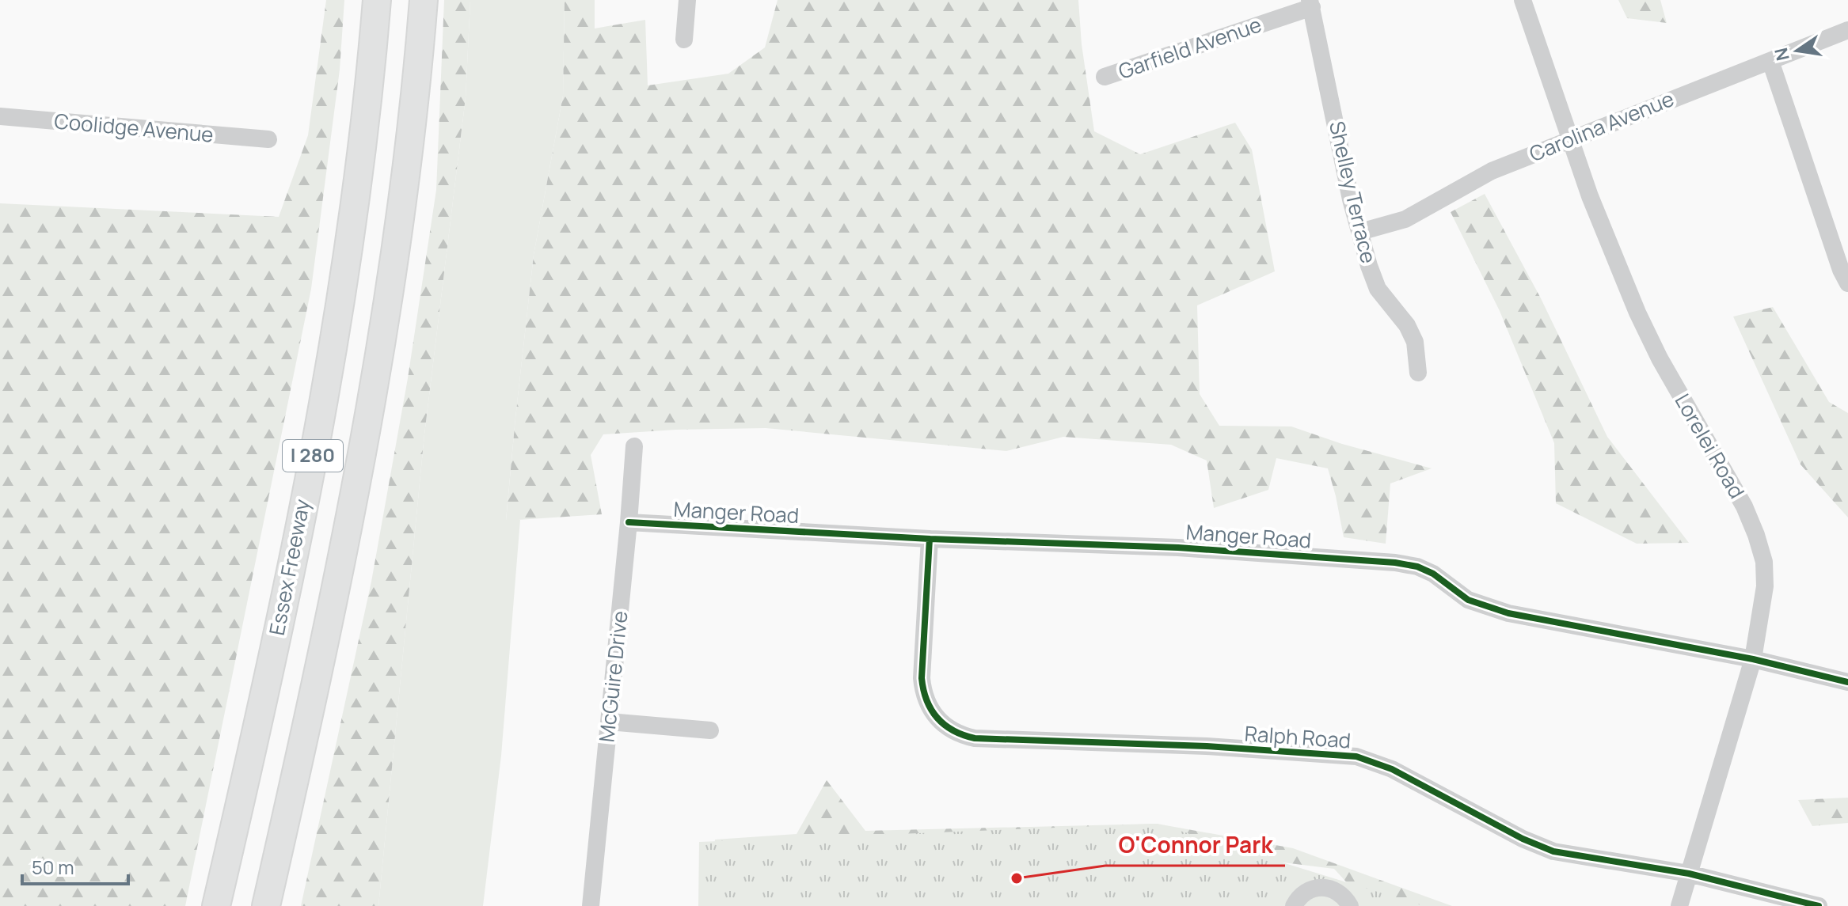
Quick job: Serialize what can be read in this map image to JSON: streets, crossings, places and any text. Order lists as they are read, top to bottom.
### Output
{
  "streets": {
    "highway": ["I 280", "Essex Freeway"],
    "street": [
      "Garfield Avenue",
      "Carolina Avenue",
      "Coolidge Avenue",
      "Shelley Terrace",
      "Lorelei Road",
      "Manger Road",
      "McGuire Drive",
      "Ralph Road"
    ]
  },
  "crossings": [
    ["Garfield Avenue", "Shelley Terrace"],
    ["Carolina Avenue", "Shelley Terrace"],
    ["Carolina Avenue", "Lorelei Road"],
    ["Lorelei Road", "Manger Road"],
    ["Lorelei Road", "Ralph Road"],
    ["Manger Road", "McGuire Drive"],
    ["Manger Road", "Ralph Road"]
  ],
  "places": ["O'Connor Park"],
  "scale_bar": "50 m",
  "north": "left"
}
